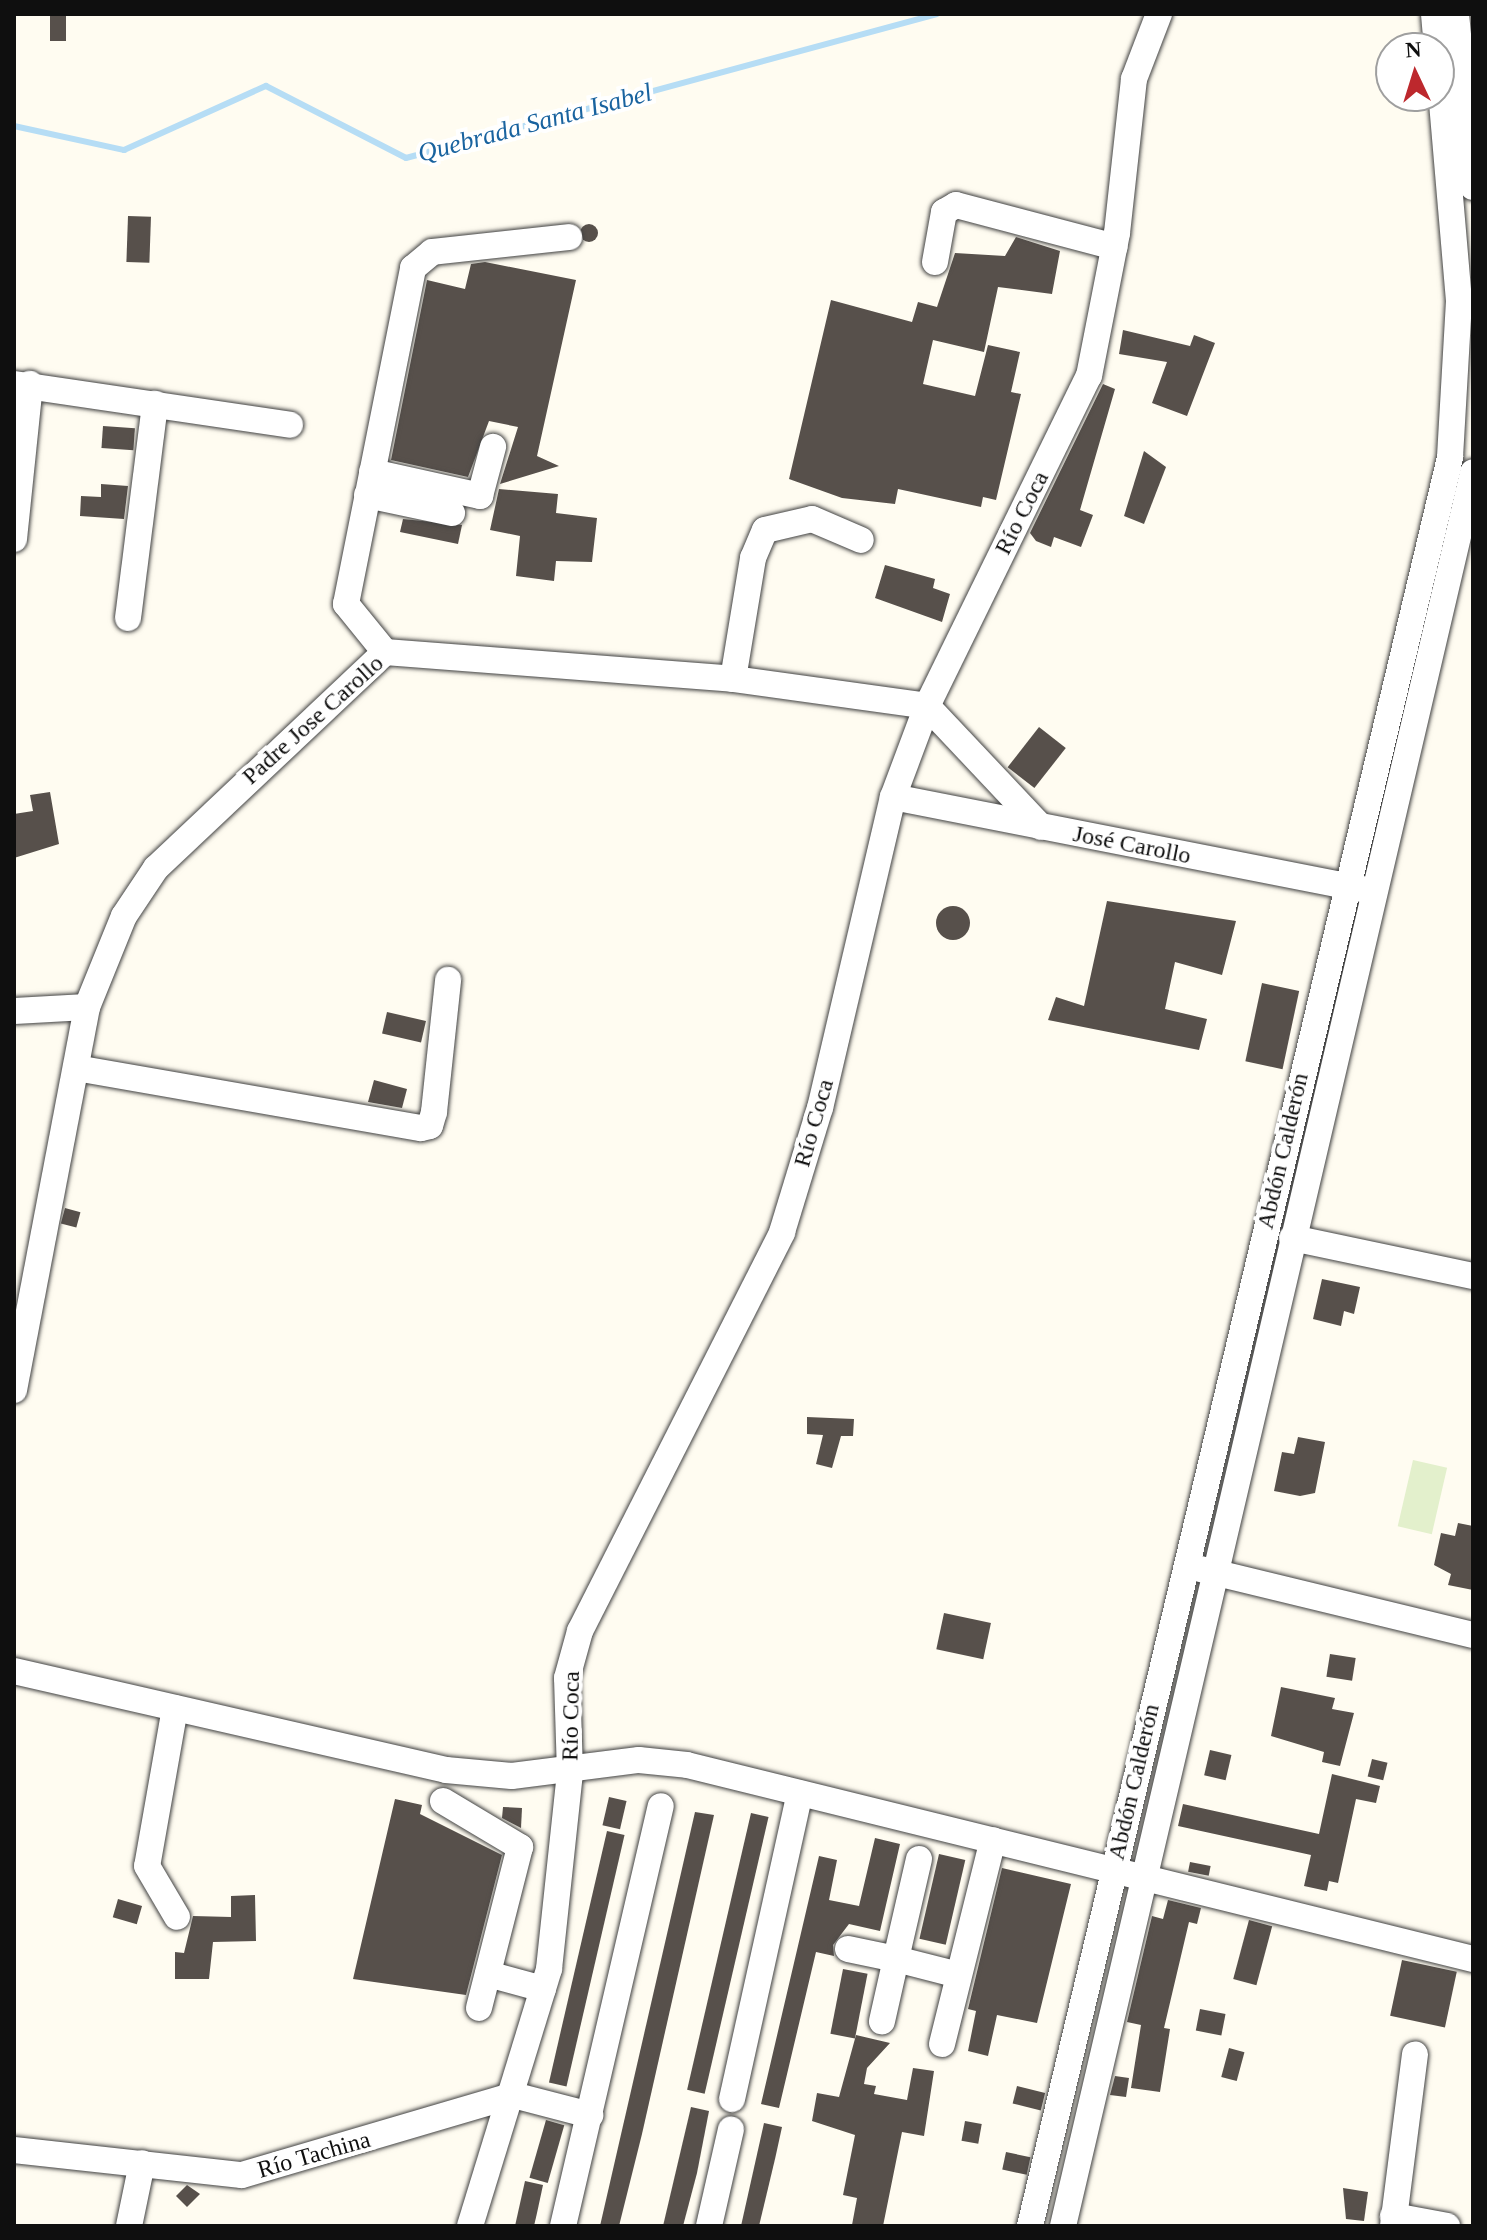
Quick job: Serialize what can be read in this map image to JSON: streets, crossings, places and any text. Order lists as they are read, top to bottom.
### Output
{
  "streets": {
    "street": [
      "Río Coca",
      "Padre Jose Carollo",
      "José Carollo",
      "Abdón Calderón",
      "Río Tachina"
    ]
  },
  "crossings": [
    ["Río Coca", "Padre Jose Carollo"],
    ["Río Coca", "José Carollo"],
    ["Río Coca", "Río Tachina"],
    ["José Carollo", "Abdón Calderón"]
  ],
  "water": ["Quebrada Santa Isabel"],
  "north": "top"
}
